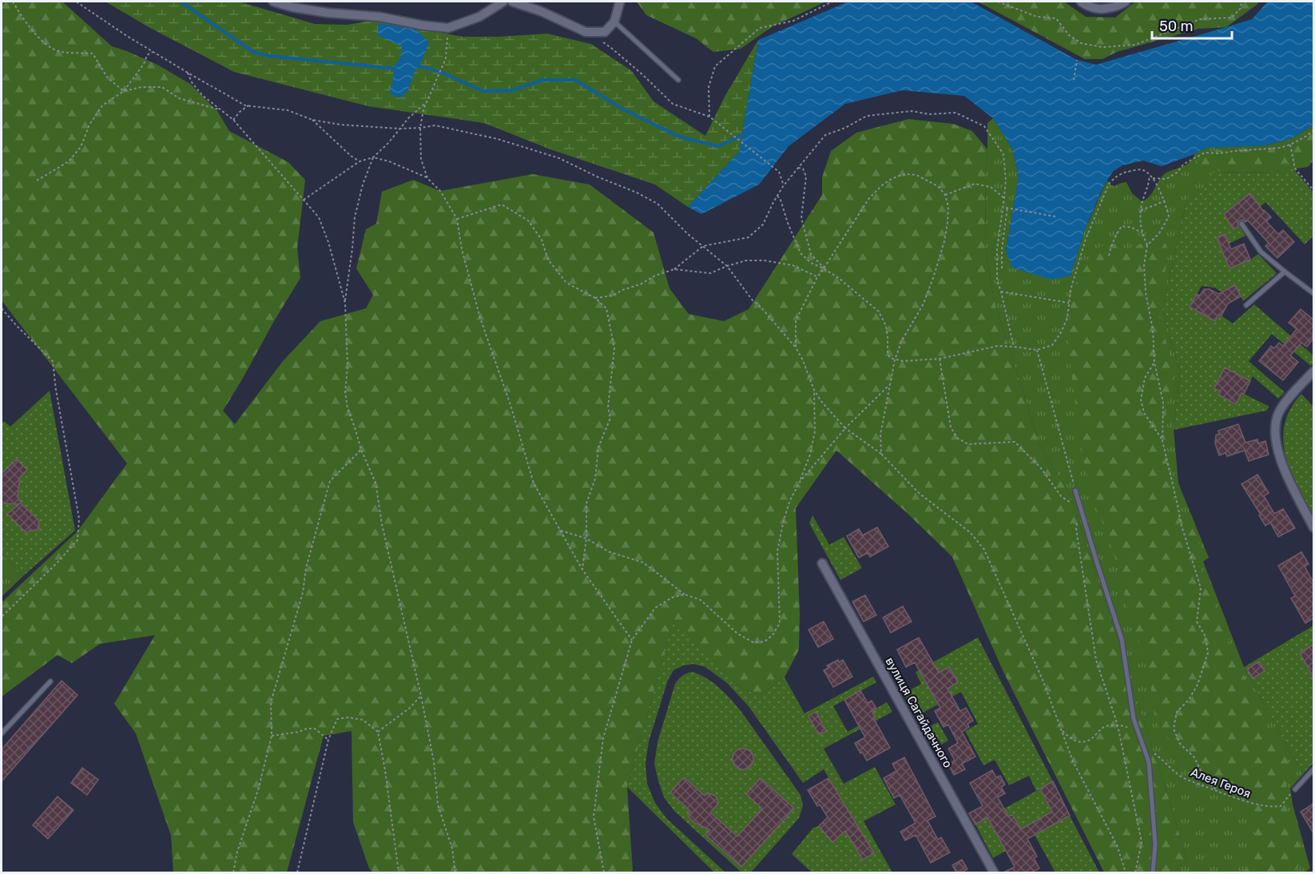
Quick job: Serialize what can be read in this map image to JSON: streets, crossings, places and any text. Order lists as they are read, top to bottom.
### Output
{
  "streets": {
    "street": ["вулиця Сагайдачного"],
    "path": ["Алея Героя"]
  },
  "scale_bar": "50 m"
}
